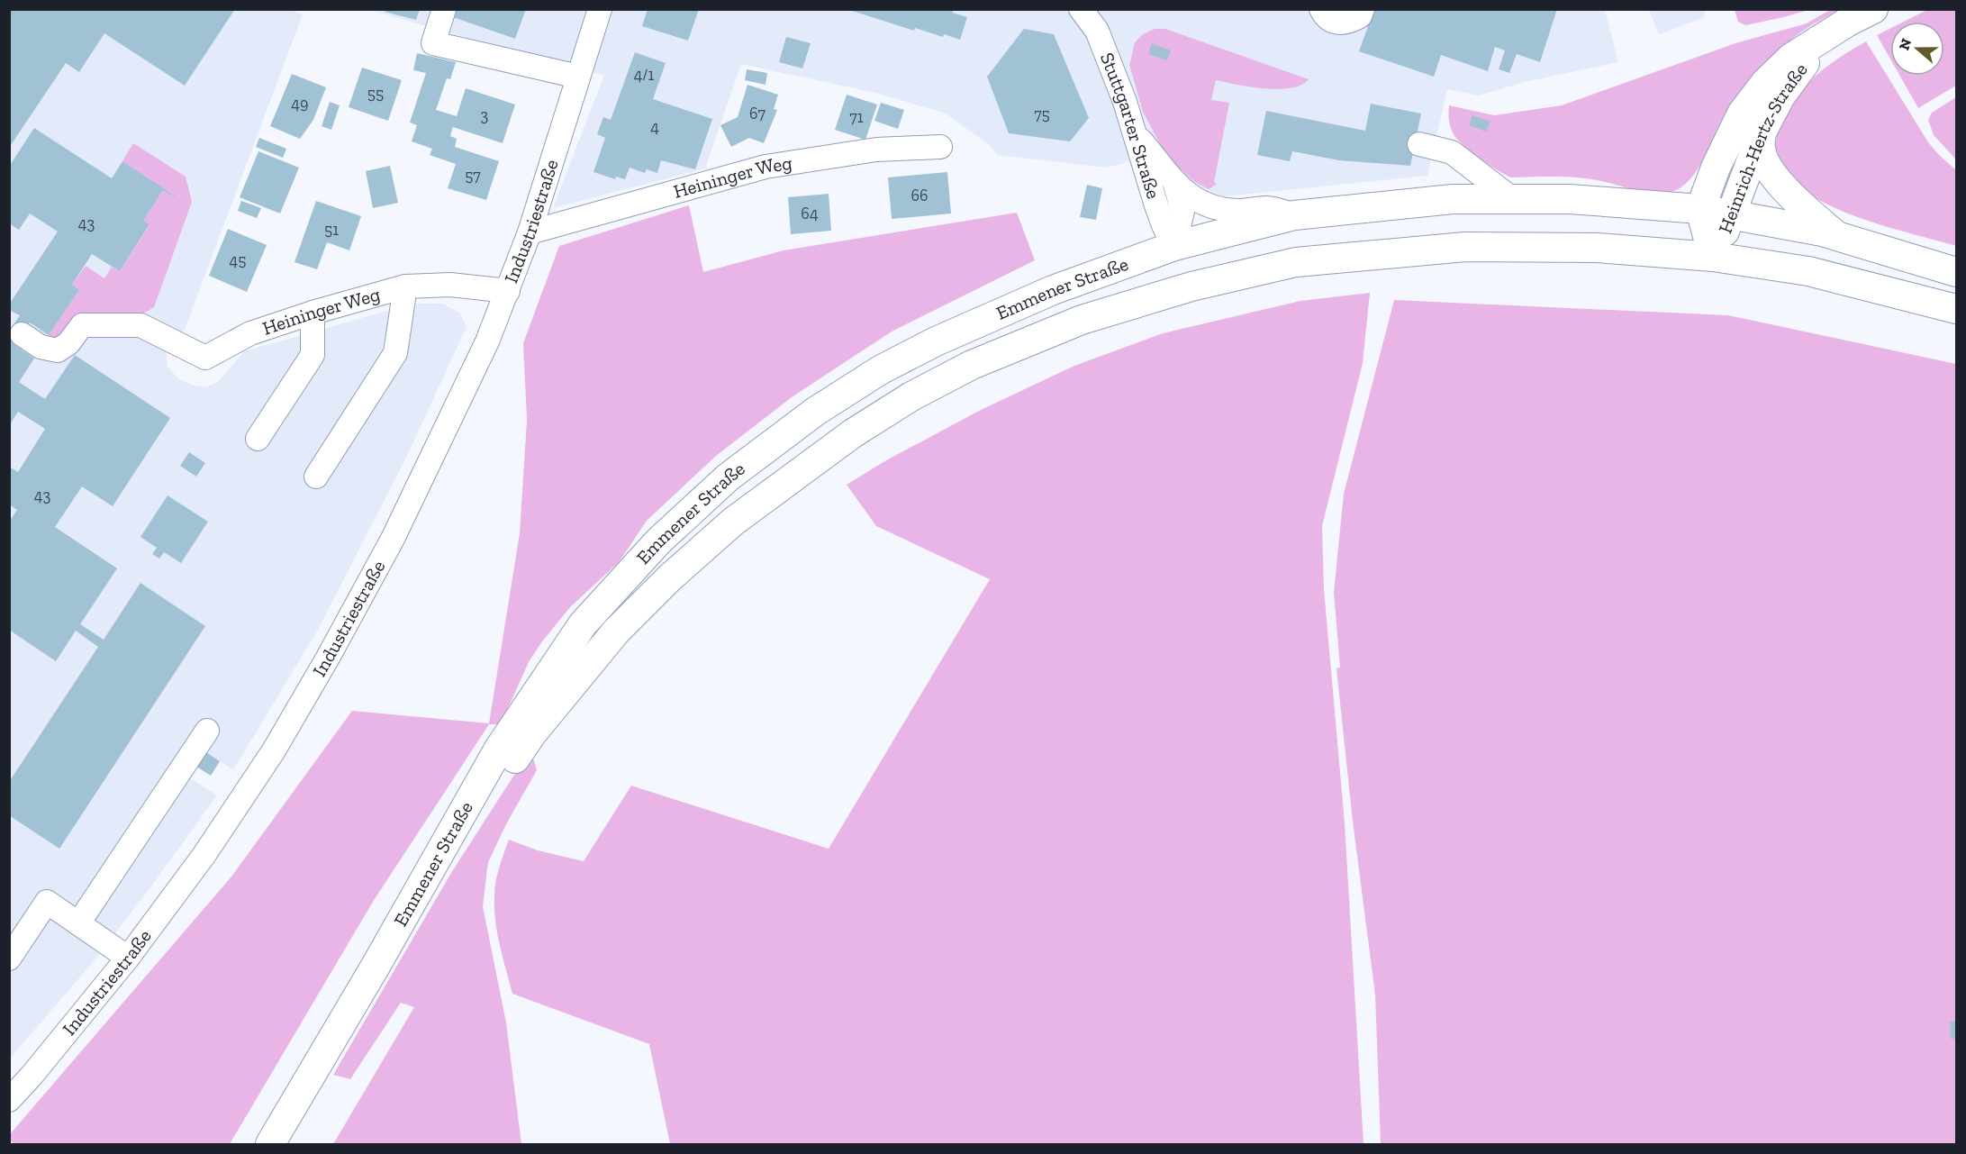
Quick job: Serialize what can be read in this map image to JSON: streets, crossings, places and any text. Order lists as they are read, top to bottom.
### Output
{
  "streets": {
    "main road": ["Heinrich-Hertz-Straße", "Emmener Straße"],
    "street": ["Stuttgarter Straße", "Heininger Weg", "Industriestraße"]
  },
  "crossings": [
    ["Stuttgarter Straße", "Emmener Straße"],
    ["Heinrich-Hertz-Straße", "Emmener Straße"],
    ["Heininger Weg", "Industriestraße"]
  ],
  "house_numbers": [
    "4/1",
    "55",
    "49",
    "67",
    "75",
    "3",
    "71",
    "4",
    "57",
    "66",
    "64",
    "43",
    "51",
    "45",
    "43"
  ],
  "north": "left"
}
